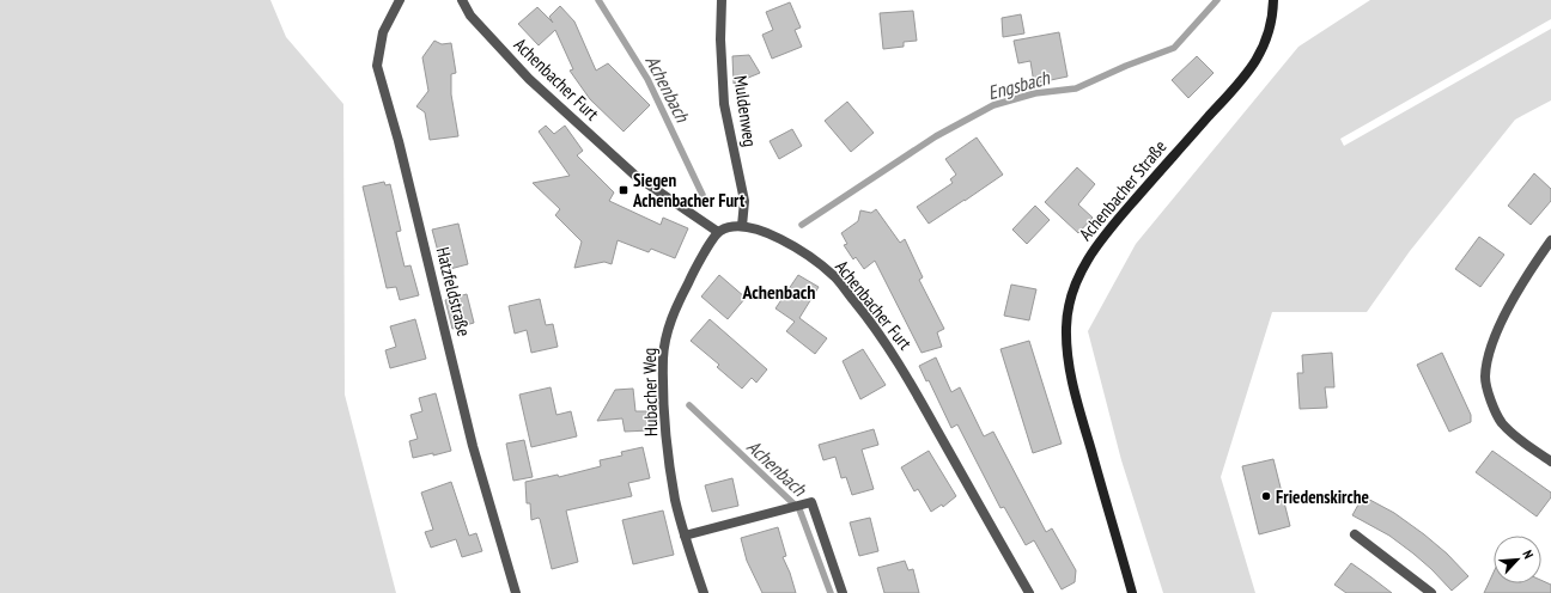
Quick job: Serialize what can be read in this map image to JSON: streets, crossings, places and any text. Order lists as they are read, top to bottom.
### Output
{
  "streets": {
    "main road": ["Achenbacher Straße"],
    "street": [
      "Achenbacher Furt",
      "Muldenweg",
      "Hatzfeldstraße",
      "Hubacher Weg"
    ]
  },
  "crossings": [
    ["Achenbacher Furt", "Muldenweg"],
    ["Achenbacher Furt", "Hubacher Weg"]
  ],
  "districts": ["Achenbach"],
  "water": ["Engsbach", "Achenbach"],
  "places": {
    "transit": ["Siegen Achenbacher Furt"],
    "other": ["Friedenskirche"]
  },
  "north": "top right"
}
